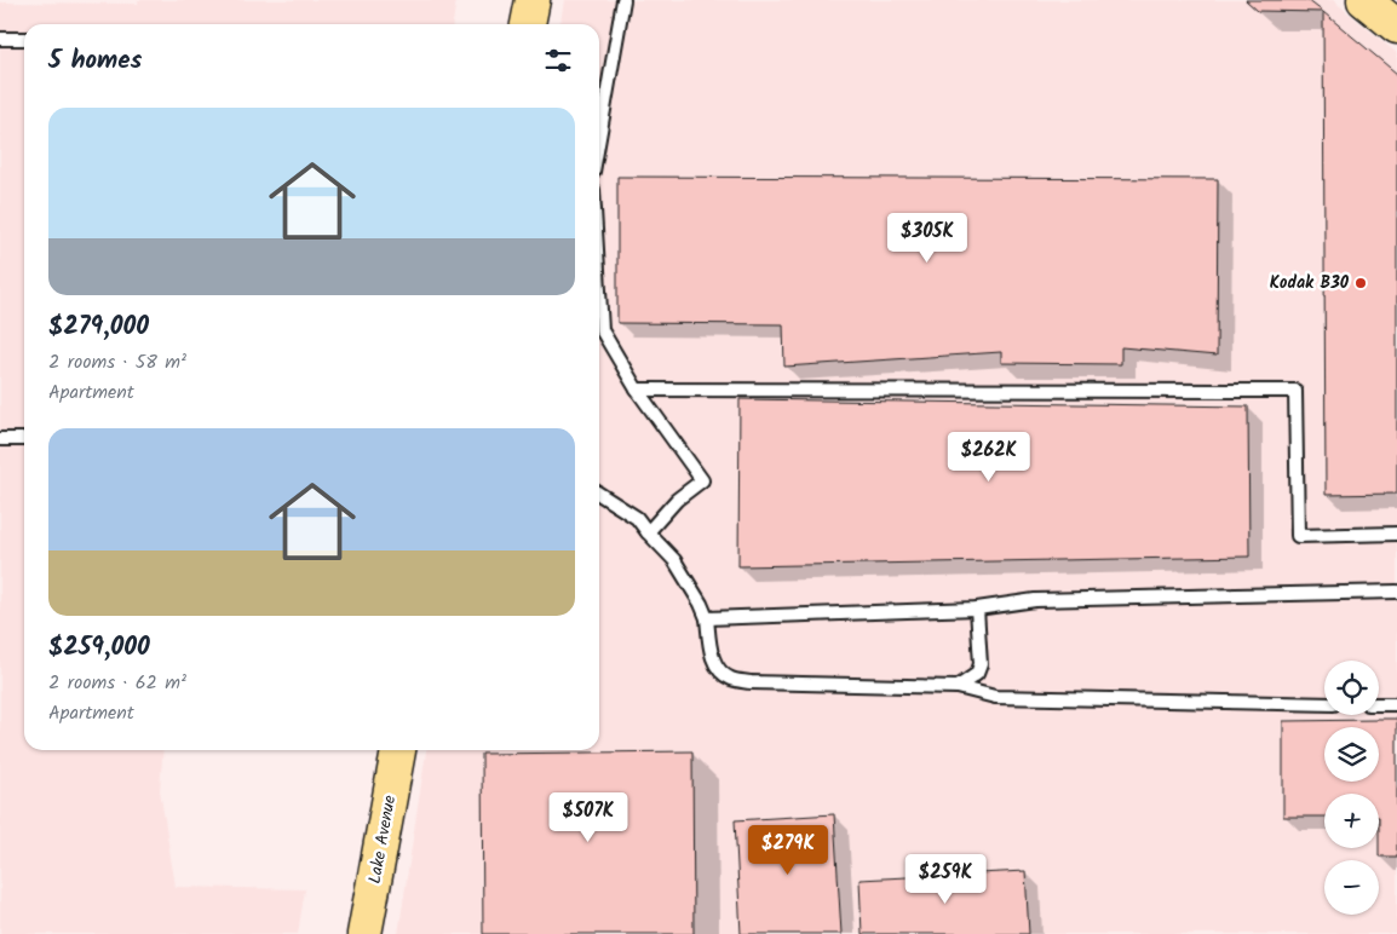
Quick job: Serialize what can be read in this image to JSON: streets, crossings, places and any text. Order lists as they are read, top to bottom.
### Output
{
  "streets": {
    "main road": ["Lake Avenue"]
  },
  "places": ["Kodak B30"],
  "page": {
    "heading": "5 homes",
    "list": [
      {
        "name": "$279,000",
        "note": "2 rooms · 58 m² · Apartment"
      },
      {
        "name": "$259,000",
        "note": "2 rooms · 62 m² · Apartment"
      }
    ],
    "price": [
      "$305K",
      "$262K",
      "$507K",
      "$279K",
      "$259K"
    ],
    "map_buttons": ["+", "−"]
  }
}
